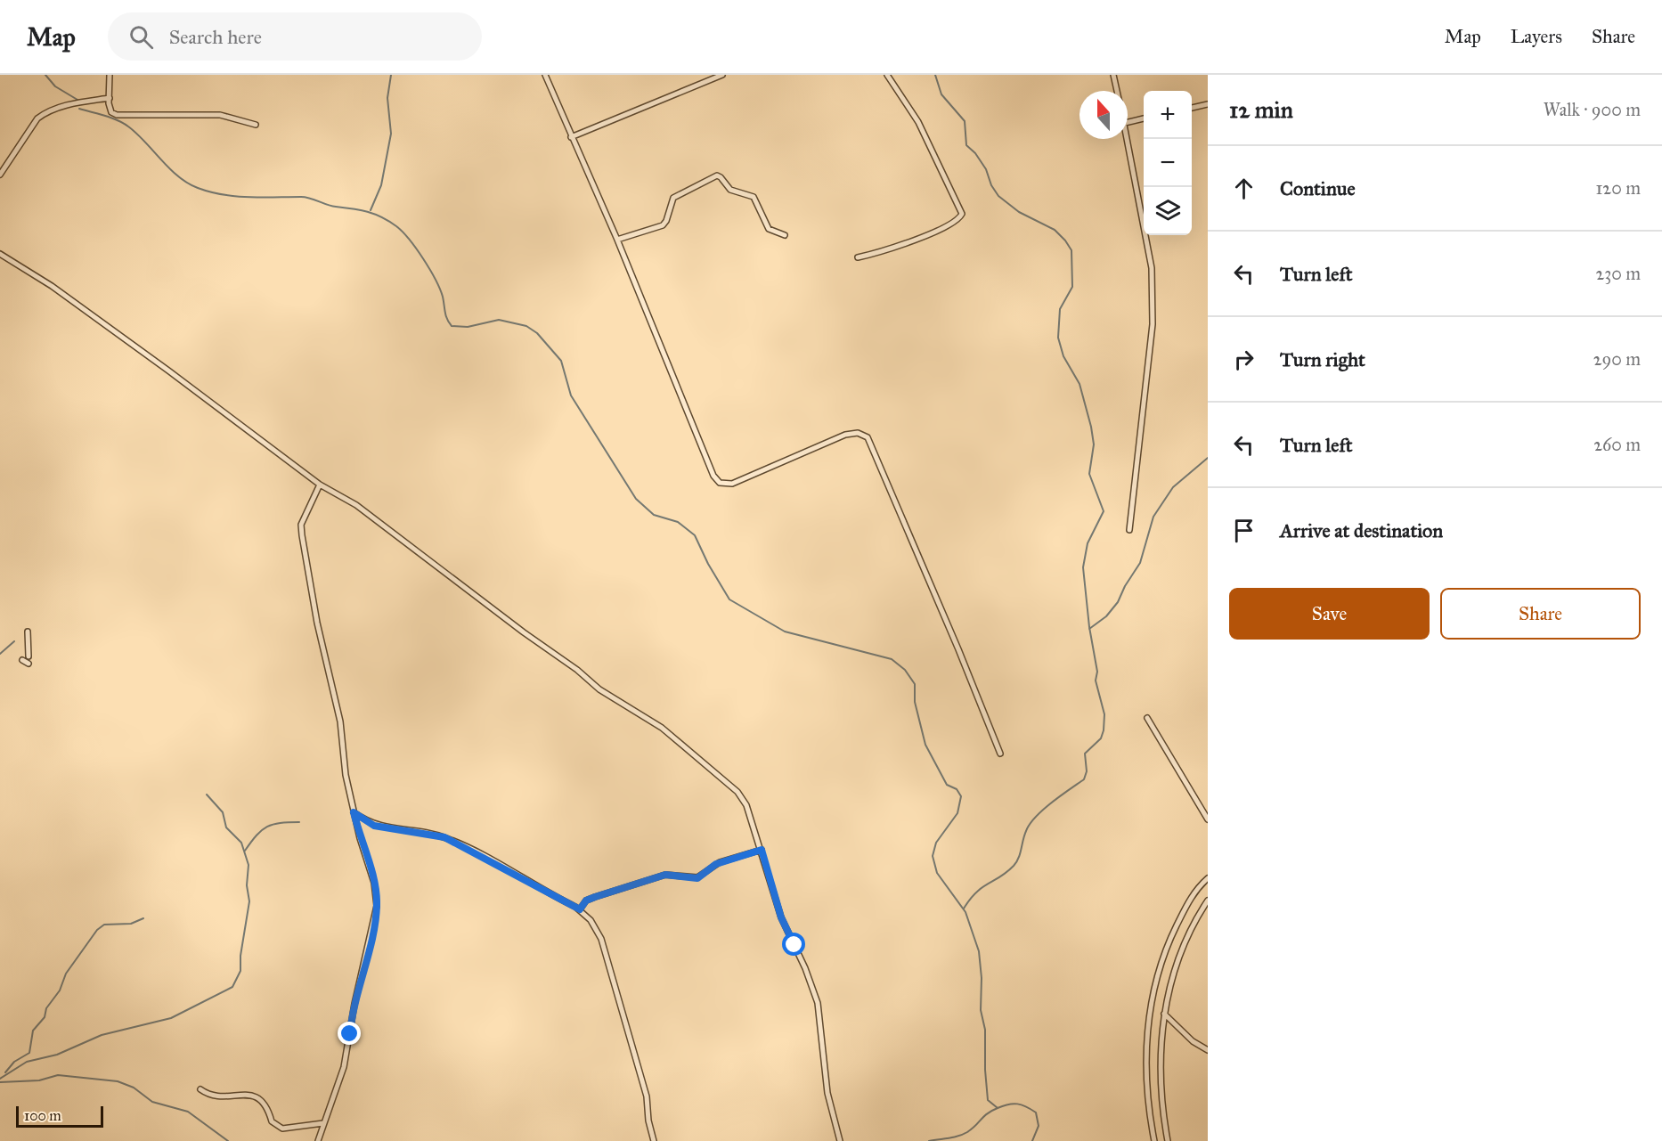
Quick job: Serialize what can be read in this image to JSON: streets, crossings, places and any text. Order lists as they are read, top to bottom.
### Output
{
  "scale_bar": "100 m",
  "north": "top",
  "page": {
    "header": "Map",
    "search": "Search here",
    "nav": ["Map", "Layers", "Share"],
    "heading": ["12 min", "Walk · 900 m"],
    "map_buttons": ["+", "−"],
    "list": [
      ["Continue", "120 m"],
      ["Turn left", "230 m"],
      ["Turn right", "290 m"],
      ["Turn left", "260 m"],
      "Arrive at destination"
    ],
    "buttons": ["Save", "Share"],
    "scale": "100 m"
  }
}
